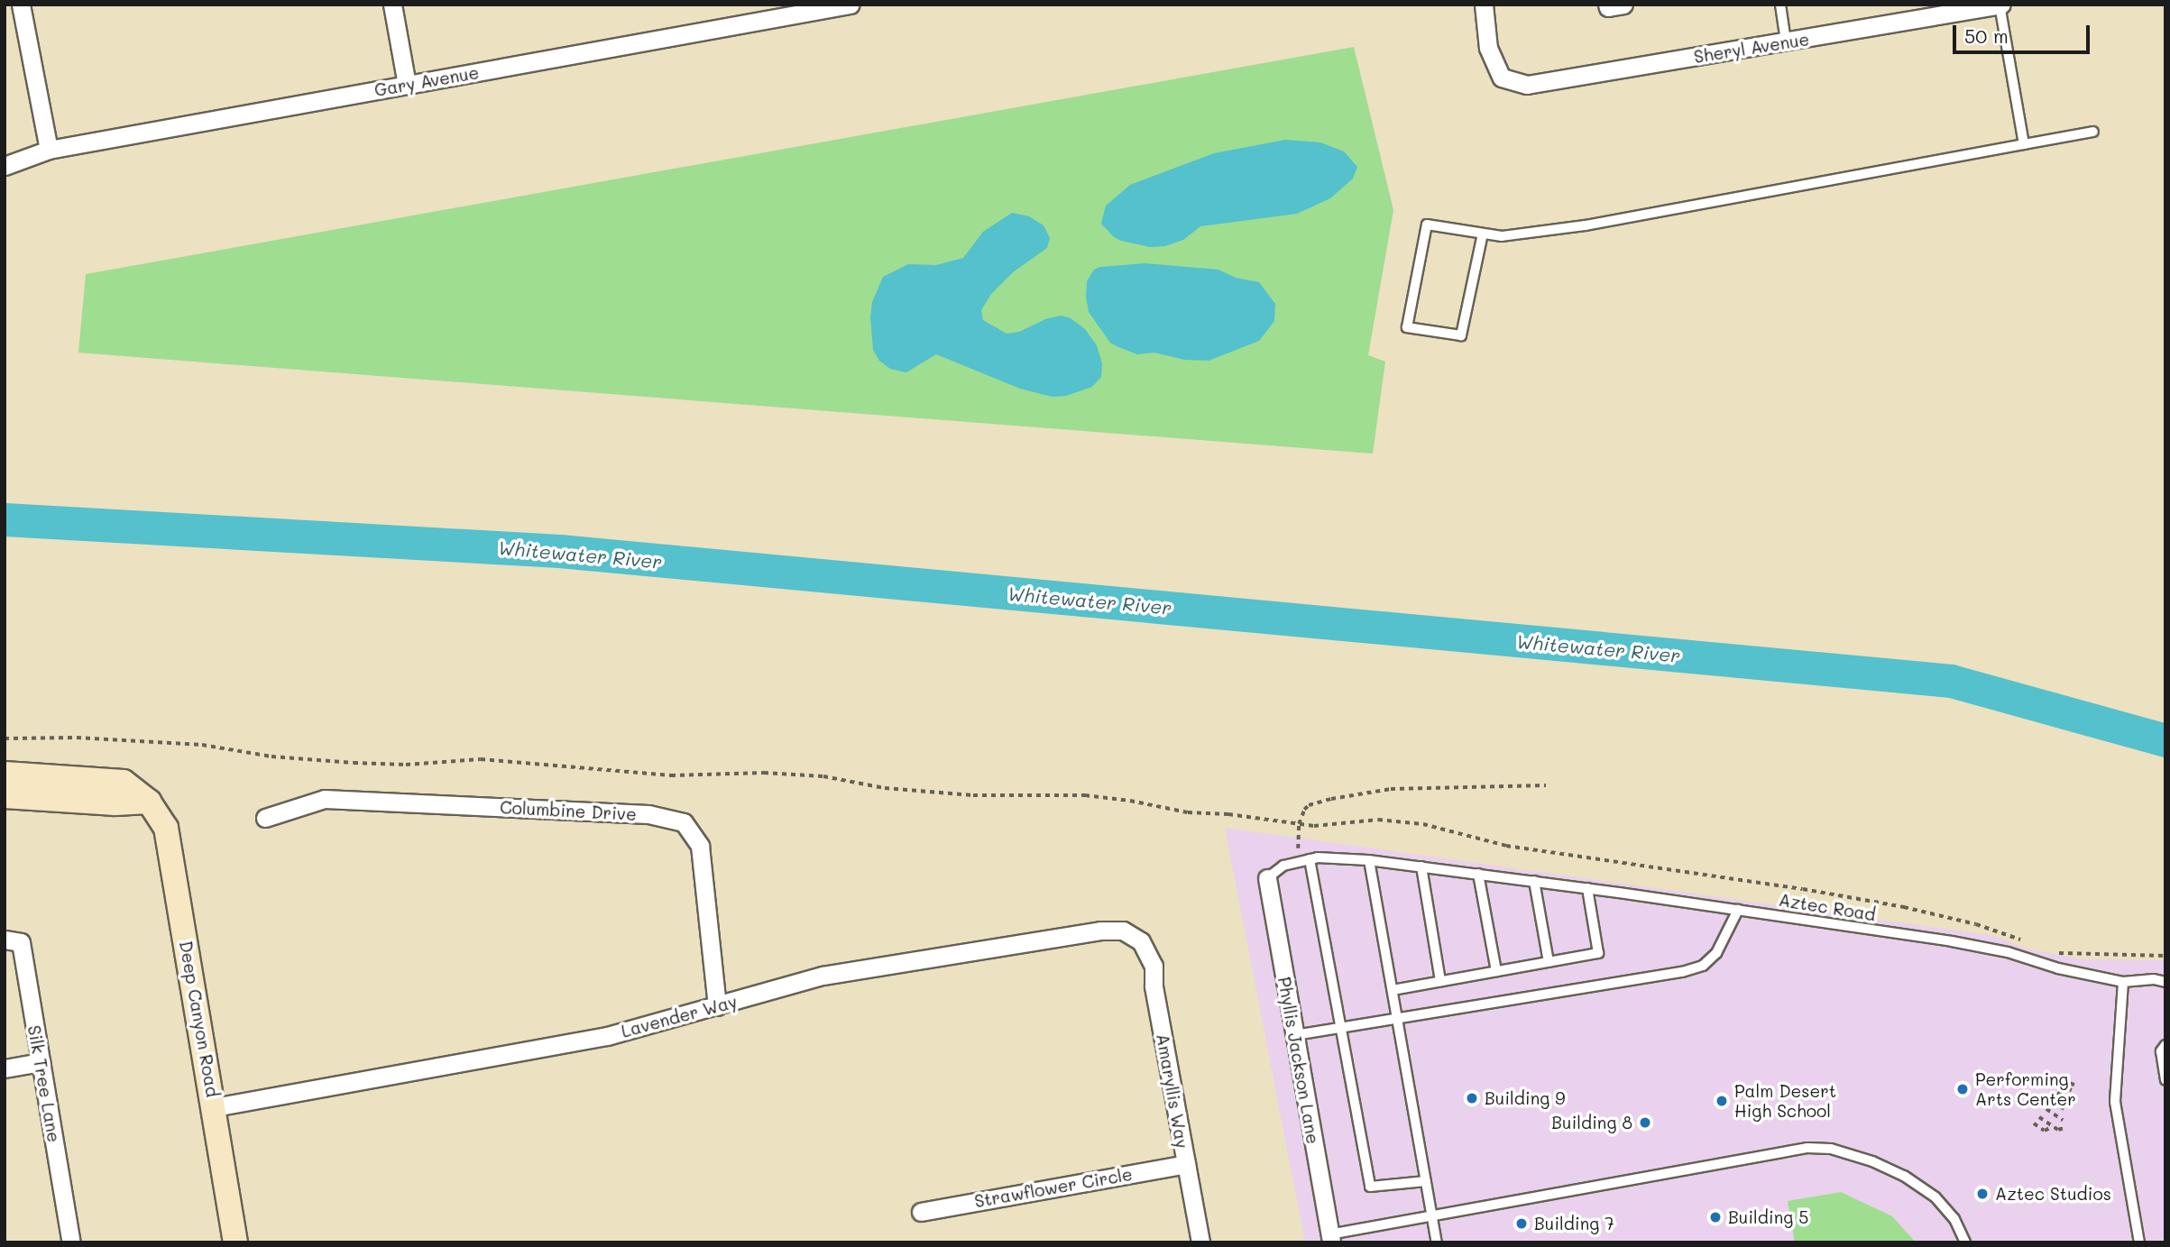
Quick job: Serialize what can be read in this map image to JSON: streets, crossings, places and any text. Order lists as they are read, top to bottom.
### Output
{
  "streets": {
    "street": [
      "Sheryl Avenue",
      "Gary Avenue",
      "Columbine Drive",
      "Lavender Way",
      "Deep Canyon Road",
      "Phyllis Jackson Lane",
      "Silk Tree Lane",
      "Amaryllis Way",
      "Strawflower Circle"
    ],
    "lane": ["Aztec Road"]
  },
  "crossings": [
    ["Columbine Drive", "Lavender Way"],
    ["Aztec Road", "Phyllis Jackson Lane"],
    ["Lavender Way", "Deep Canyon Road"],
    ["Lavender Way", "Amaryllis Way"],
    ["Amaryllis Way", "Strawflower Circle"]
  ],
  "water": ["Whitewater River"],
  "places": [
    "Performing Arts Center",
    "Building 9",
    "Palm Desert High School",
    "Building 8",
    "Aztec Studios",
    "Building 5",
    "Building 7"
  ],
  "scale_bar": "50 m"
}
